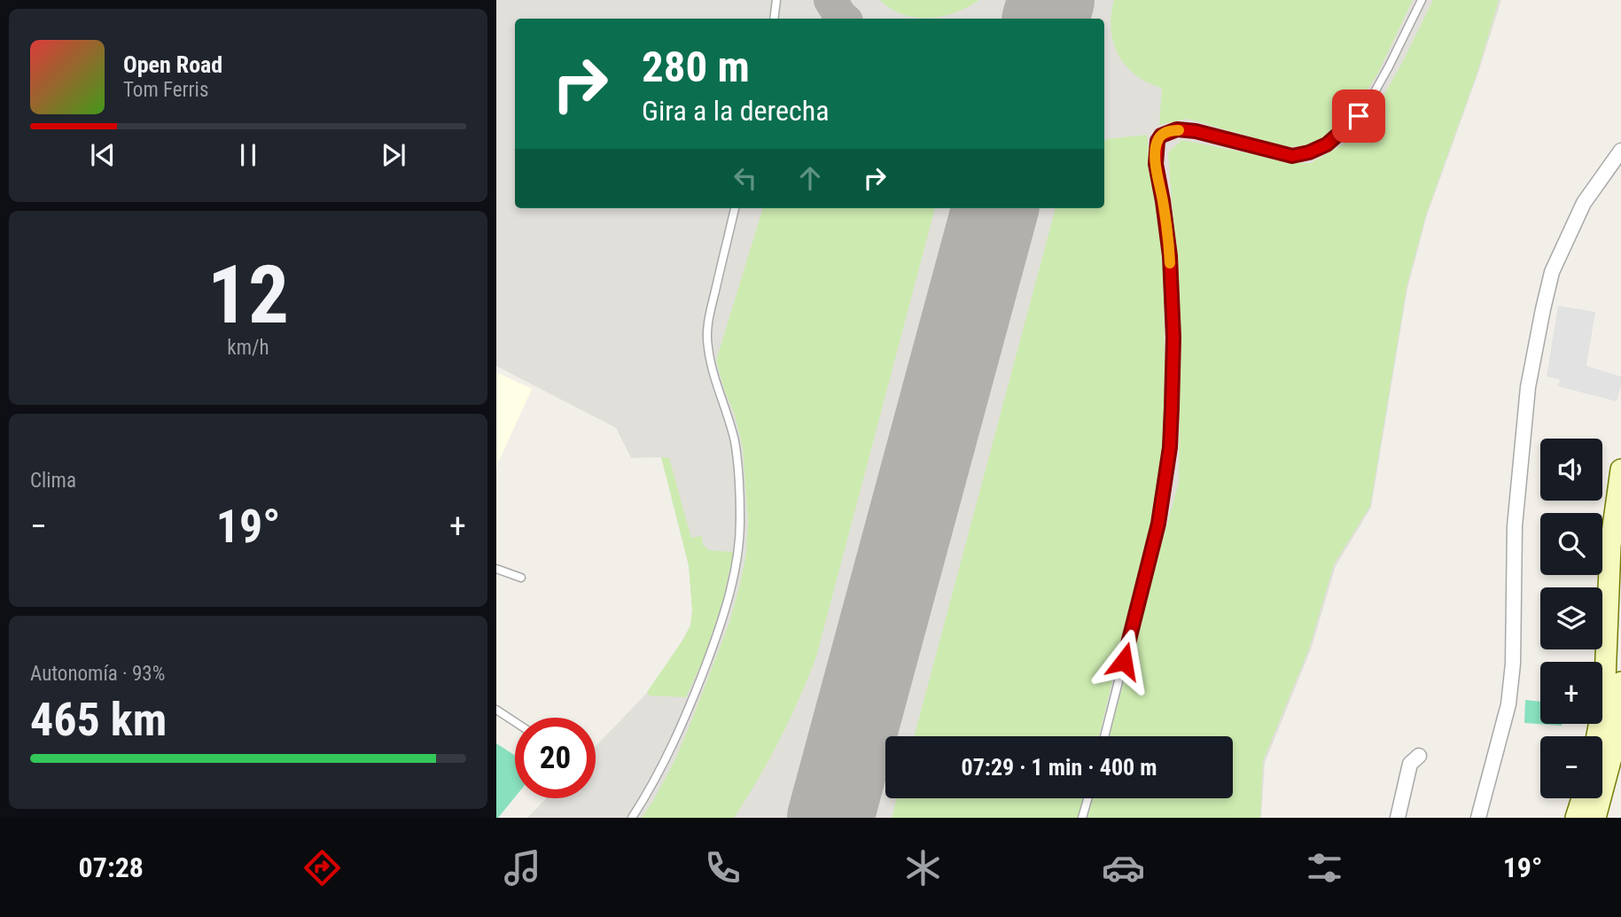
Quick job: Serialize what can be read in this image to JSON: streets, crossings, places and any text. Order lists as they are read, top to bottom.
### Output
{
  "page": {
    "turn": ["280 m", "Gira a la derecha"],
    "song": ["Open Road", "Tom Ferris"],
    "tile": [
      ["12", "km/h"],
      "Clima",
      ["Autonomía · 93%", "465 km"]
    ],
    "map_buttons": ["+", "−"],
    "heat": ["−", "19°", "+"],
    "limit": "20",
    "trip": "07:29 · 1 min · 400 m",
    "tabs": ["07:28", "19°"]
  }
}
